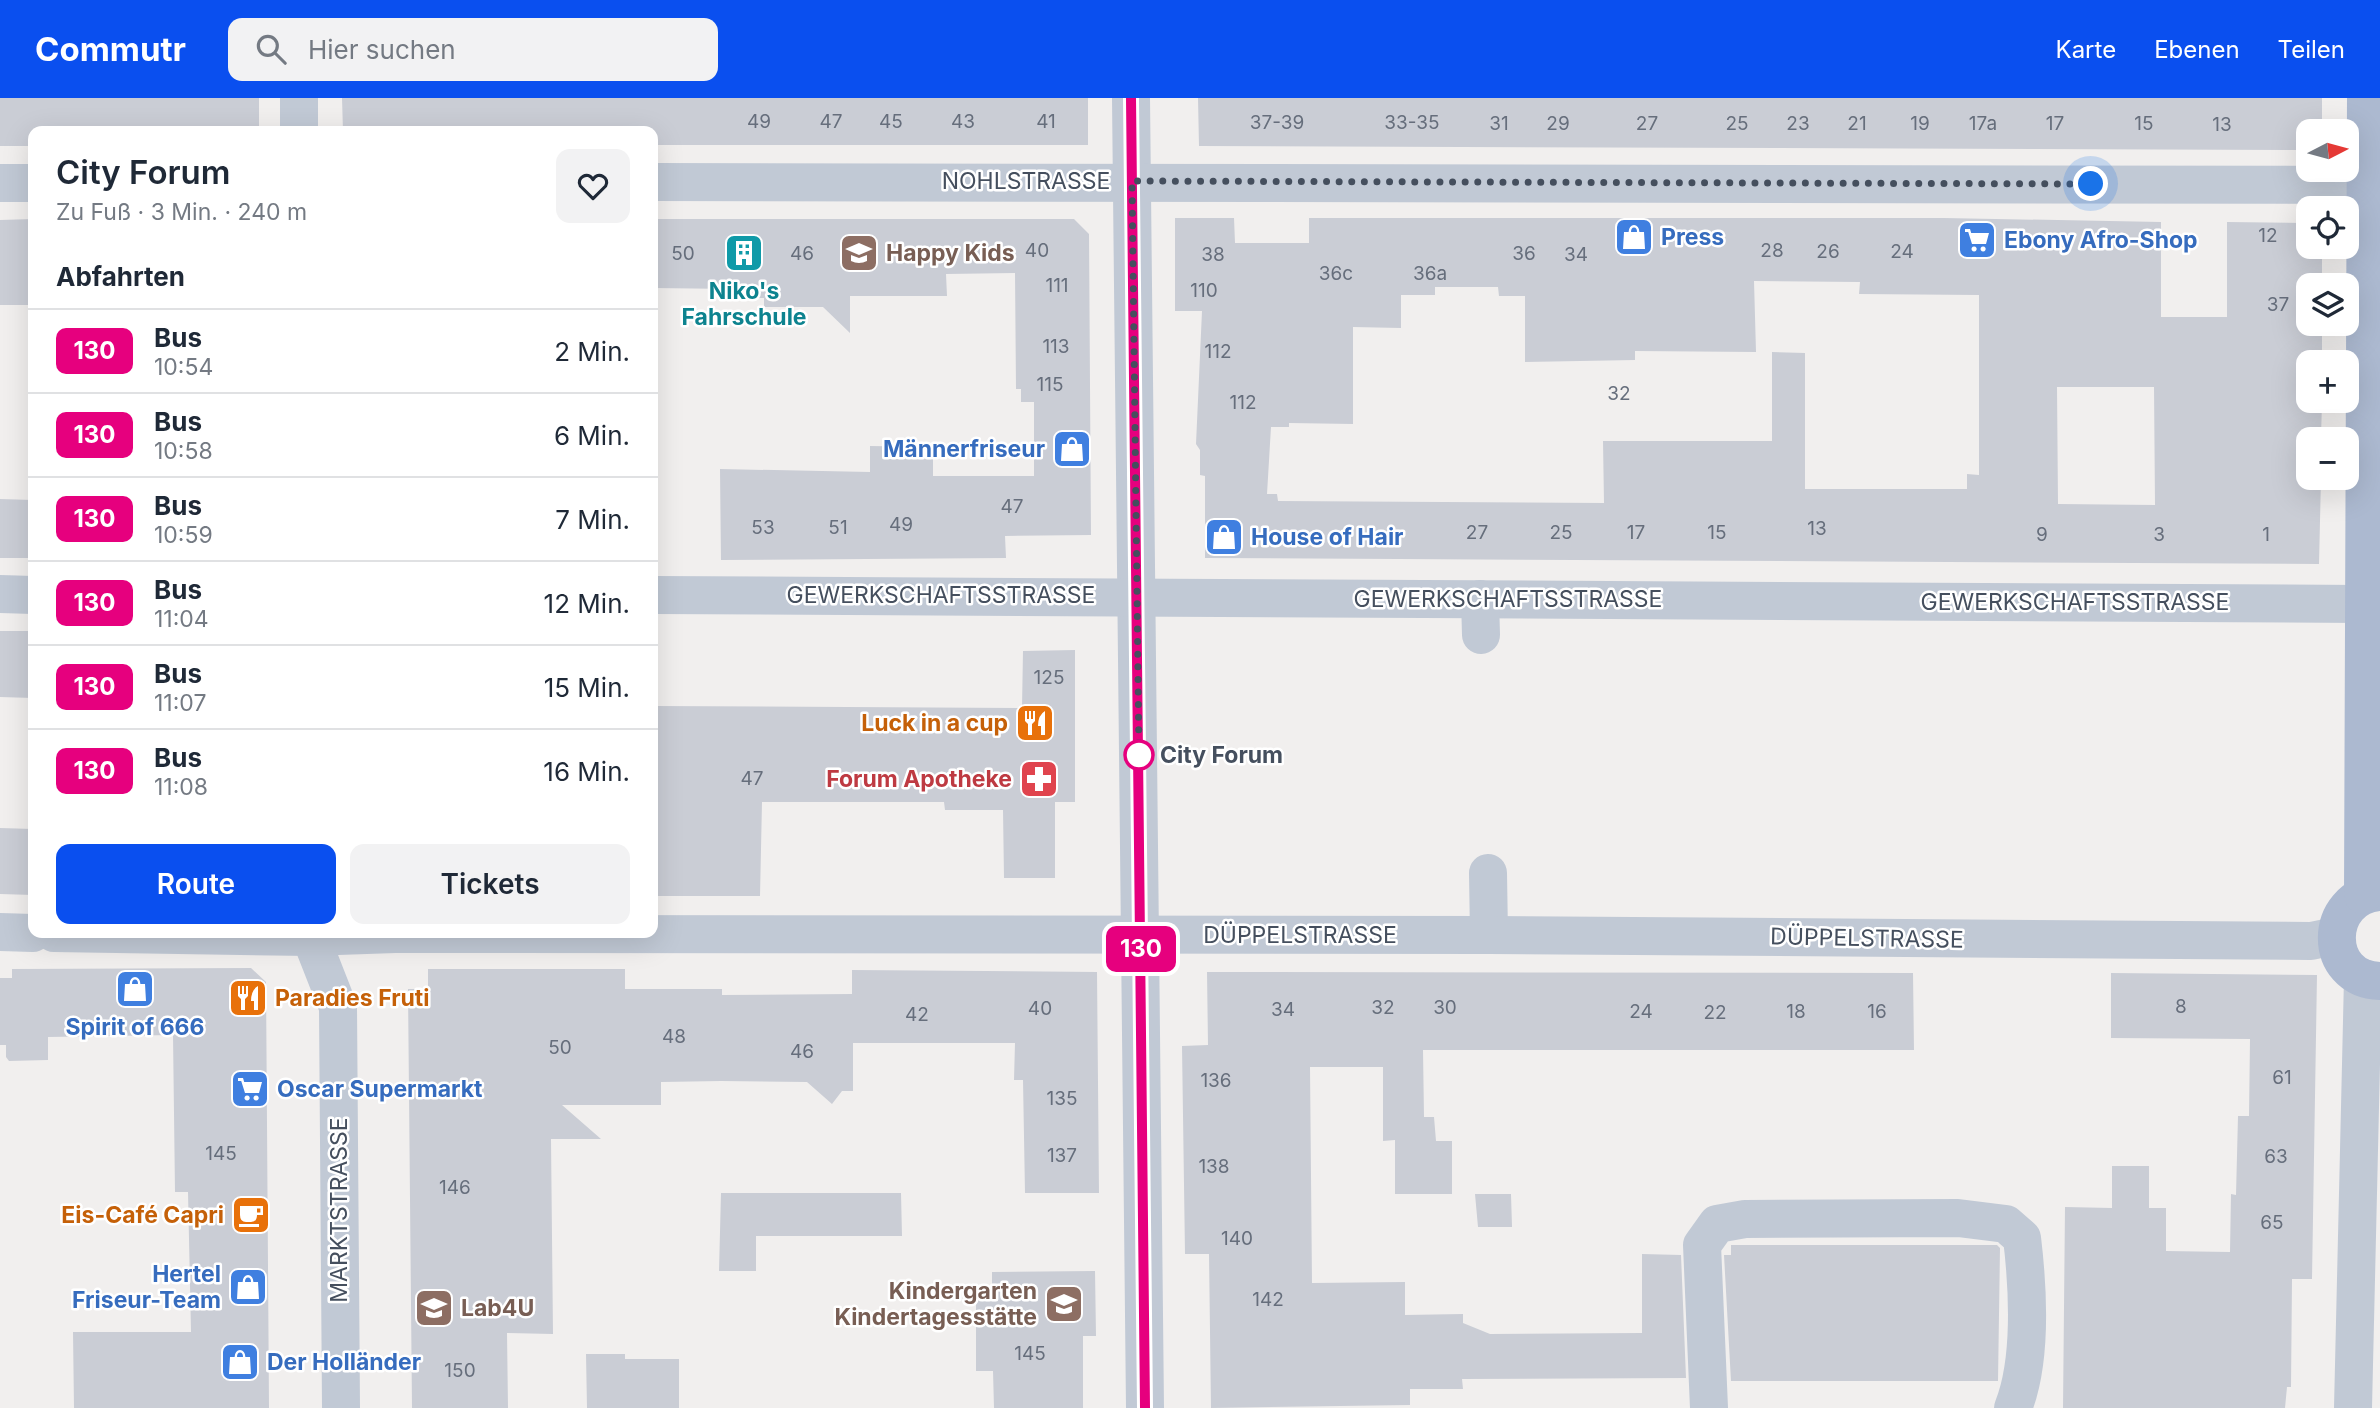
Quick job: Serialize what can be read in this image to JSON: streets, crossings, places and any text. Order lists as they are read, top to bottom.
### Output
{
  "streets": {
    "street": [
      "NOHLSTRASSE",
      "GEWERKSCHAFTSSTRASSE",
      "DÜPPELSTRASSE",
      "MARKTSTRASSE"
    ]
  },
  "places": {
    "shop": [
      "Press",
      "Männerfriseur",
      "House of Hair",
      "Spirit of 666",
      "Hertel Friseur-Team",
      "Der Holländer"
    ],
    "supermarket": ["Ebony Afro-Shop", "Oscar Supermarkt"],
    "building": ["Niko's Fahrschule"],
    "school or university": ["Happy Kids", "Kindergarten Kindertagesstätte", "Lab4U"],
    "restaurant": ["Luck in a cup", "Paradies Fruti"],
    "other": ["City Forum"],
    "pharmacy": ["Forum Apotheke"],
    "cafe": ["Eis-Café Capri"]
  },
  "lines": ["bus line 130"],
  "house_numbers": [
    "49",
    "47",
    "45",
    "43",
    "41",
    "37-39",
    "33-35",
    "31",
    "29",
    "27",
    "25",
    "23",
    "21",
    "19",
    "17a",
    "17",
    "15",
    "13",
    "12",
    "40",
    "28",
    "26",
    "24",
    "50",
    "46",
    "36",
    "38",
    "34",
    "36c",
    "36a",
    "111",
    "110",
    "37",
    "113",
    "112",
    "115",
    "32",
    "112",
    "47",
    "49",
    "53",
    "51",
    "13",
    "27",
    "25",
    "17",
    "15",
    "9",
    "3",
    "1",
    "125",
    "47",
    "8",
    "32",
    "30",
    "40",
    "34",
    "24",
    "18",
    "16",
    "22",
    "42",
    "48",
    "50",
    "46",
    "61",
    "136",
    "135",
    "145",
    "137",
    "63",
    "138",
    "146",
    "65",
    "140",
    "142",
    "145",
    "150"
  ],
  "north": "right",
  "page": {
    "header": "Commutr",
    "search": "Hier suchen",
    "nav": ["Karte", "Ebenen", "Teilen"],
    "on_map": "130",
    "map_buttons": ["+", "−"],
    "heading": [
      ["City Forum", "Zu Fuß · 3 Min. · 240 m"],
      "Abfahrten"
    ],
    "list": [
      {
        "mark": "130",
        "name": "Bus",
        "note": "10:54",
        "value": "2 Min."
      },
      {
        "mark": "130",
        "name": "Bus",
        "note": "10:58",
        "value": "6 Min."
      },
      {
        "mark": "130",
        "name": "Bus",
        "note": "10:59",
        "value": "7 Min."
      },
      {
        "mark": "130",
        "name": "Bus",
        "note": "11:04",
        "value": "12 Min."
      },
      {
        "mark": "130",
        "name": "Bus",
        "note": "11:07",
        "value": "15 Min."
      },
      {
        "mark": "130",
        "name": "Bus",
        "note": "11:08",
        "value": "16 Min."
      }
    ],
    "buttons": ["Route", "Tickets"]
  }
}
